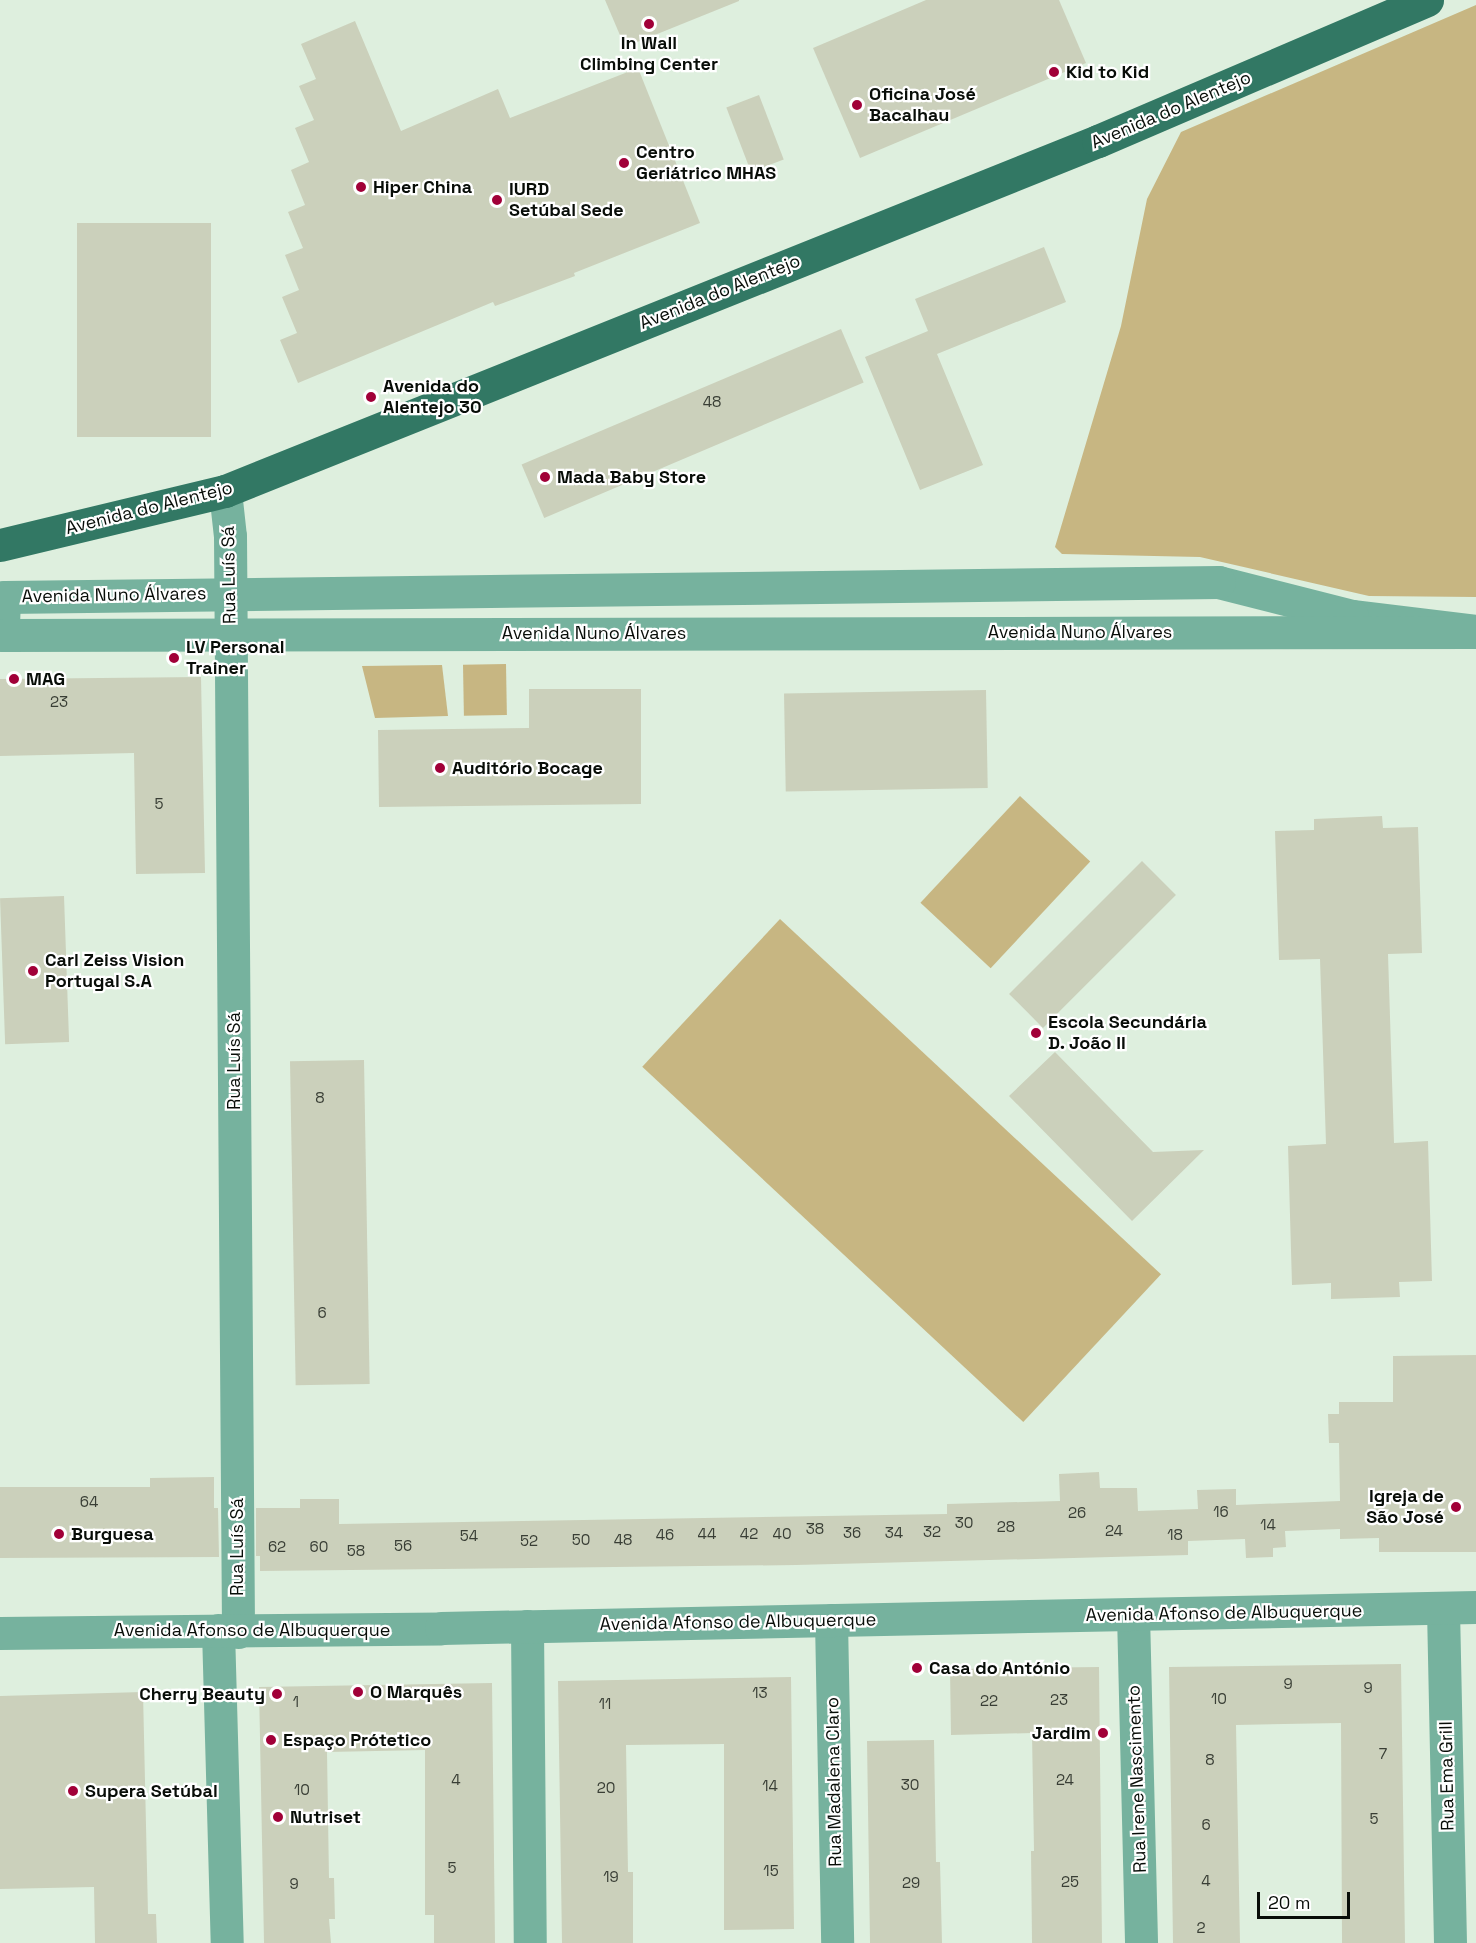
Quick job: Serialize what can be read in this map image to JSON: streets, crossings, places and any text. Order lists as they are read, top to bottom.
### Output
{
  "streets": {
    "main road": ["Avenida do Alentejo"],
    "street": [
      "Rua Luís Sá",
      "Avenida Nuno Álvares",
      "Avenida Afonso de Albuquerque",
      "Rua Ema Grill",
      "Rua Irene Nascimento",
      "Rua Madalena Claro"
    ]
  },
  "crossings": [
    ["Avenida do Alentejo", "Rua Luís Sá"],
    ["Rua Luís Sá", "Avenida Nuno Álvares"],
    ["Rua Luís Sá", "Avenida Afonso de Albuquerque"],
    ["Avenida Afonso de Albuquerque", "Rua Ema Grill"],
    ["Avenida Afonso de Albuquerque", "Rua Irene Nascimento"],
    ["Avenida Afonso de Albuquerque", "Rua Madalena Claro"]
  ],
  "places": [
    "In Wall Climbing Center",
    "Kid to Kid",
    "Oficina José Bacalhau",
    "Centro Geriátrico MHAS",
    "Hiper China",
    "IURD Setúbal Sede",
    "Avenida do Alentejo 30",
    "Mada Baby Store",
    "LV Personal Trainer",
    "MAG",
    "Auditório Bocage",
    "Carl Zeiss Vision Portugal S.A",
    "Escola Secundária D. João II",
    "Igreja de São José",
    "Burguesa",
    "Casa do António",
    "O Marquês",
    "Cherry Beauty",
    "Jardim",
    "Espaço Prótetico",
    "Supera Setúbal",
    "Nutriset"
  ],
  "house_numbers": [
    "48",
    "23",
    "5",
    "8",
    "6",
    "64",
    "16",
    "26",
    "30",
    "14",
    "28",
    "38",
    "24",
    "32",
    "36",
    "34",
    "44",
    "42",
    "40",
    "46",
    "18",
    "54",
    "50",
    "48",
    "52",
    "56",
    "62",
    "60",
    "58",
    "9",
    "9",
    "13",
    "10",
    "23",
    "22",
    "1",
    "11",
    "7",
    "8",
    "4",
    "24",
    "30",
    "14",
    "20",
    "10",
    "5",
    "6",
    "5",
    "15",
    "19",
    "4",
    "25",
    "29",
    "9",
    "2"
  ],
  "scale_bar": "20 m"
}
